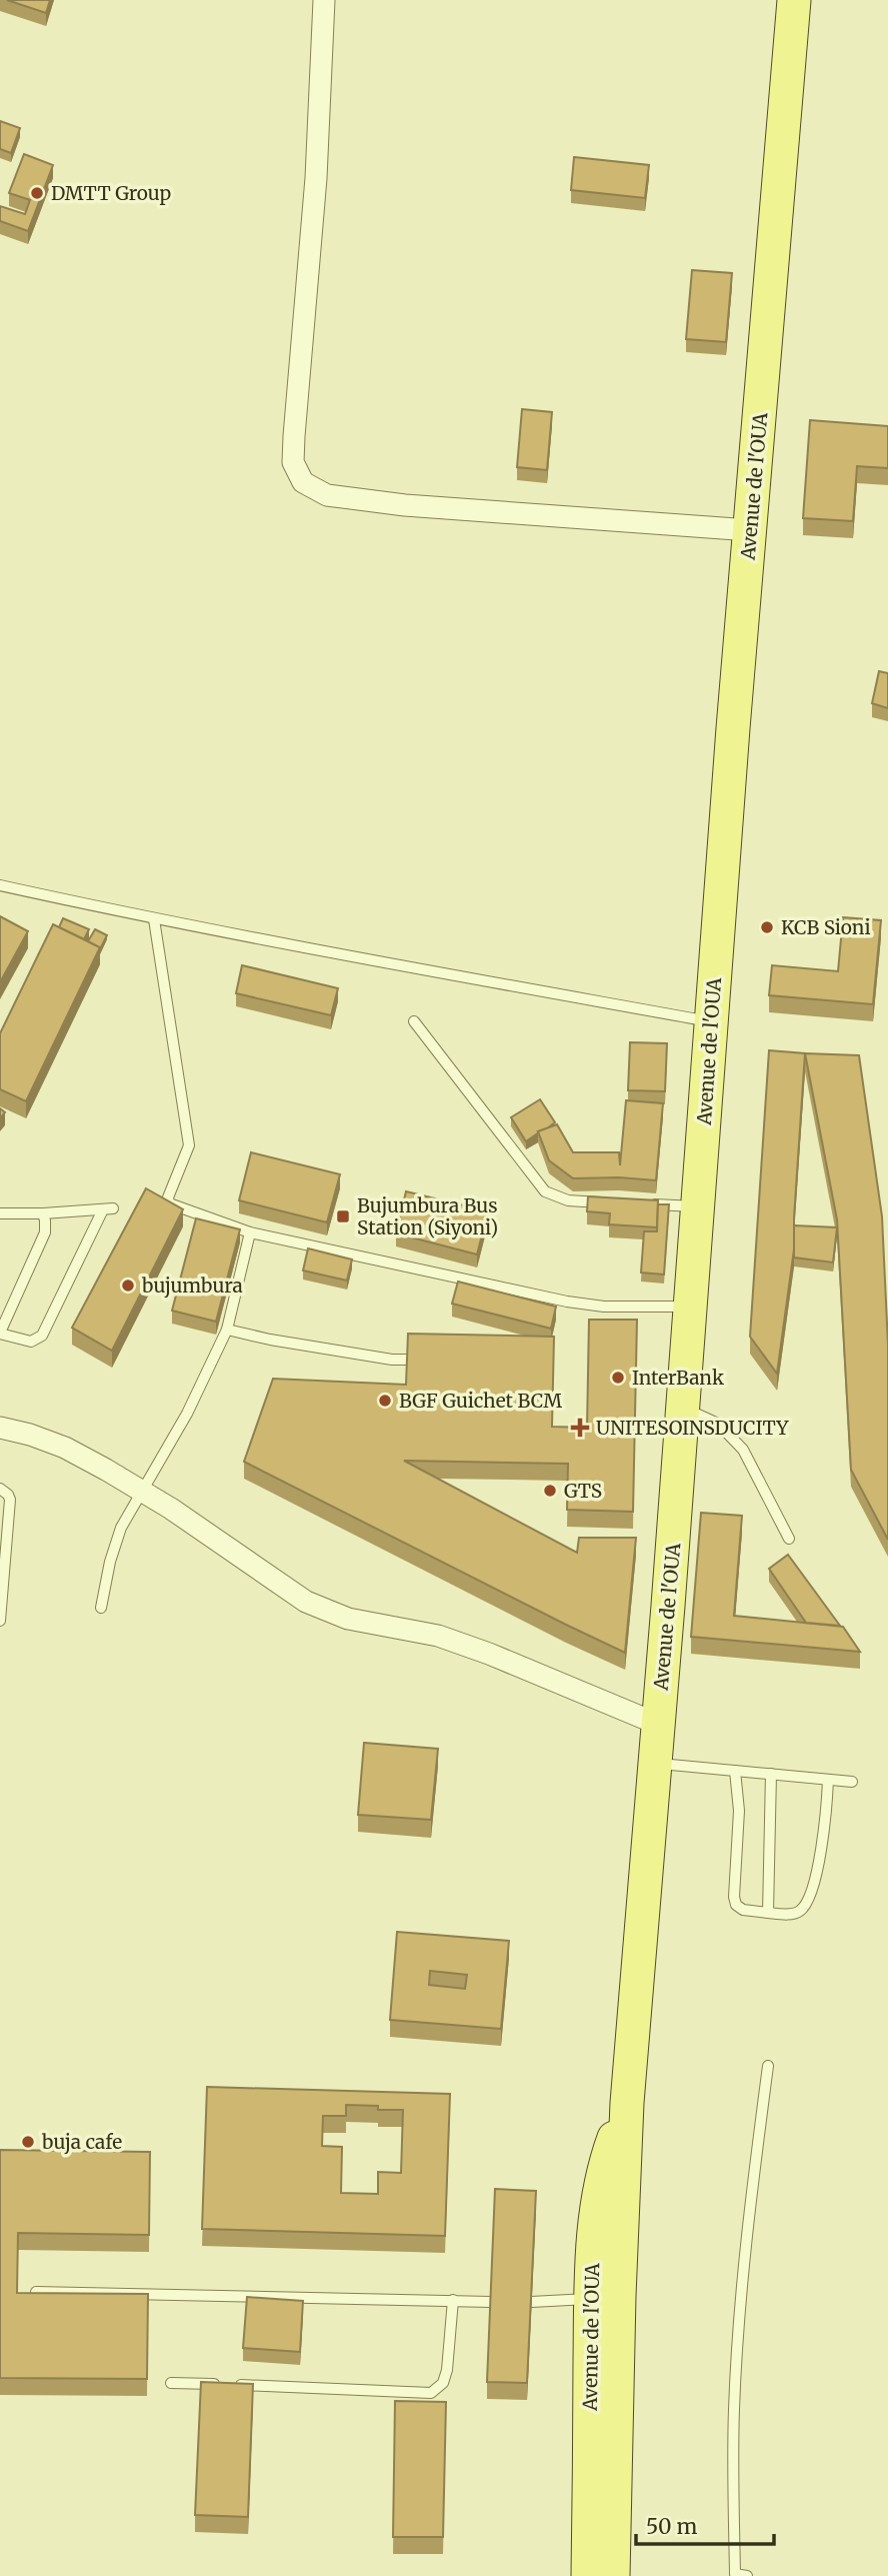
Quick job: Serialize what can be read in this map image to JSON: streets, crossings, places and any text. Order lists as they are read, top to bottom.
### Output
{
  "streets": {
    "main road": ["Avenue de l'OUA"]
  },
  "places": {
    "other": [
      "DMTT Group",
      "KCB Sioni",
      "bujumbura",
      "InterBank",
      "BGF Guichet BCM",
      "GTS",
      "buja cafe"
    ],
    "transit": ["Bujumbura Bus Station (Siyoni)"],
    "health": ["UNITESOINSDUCITY"]
  },
  "scale_bar": "50 m"
}
